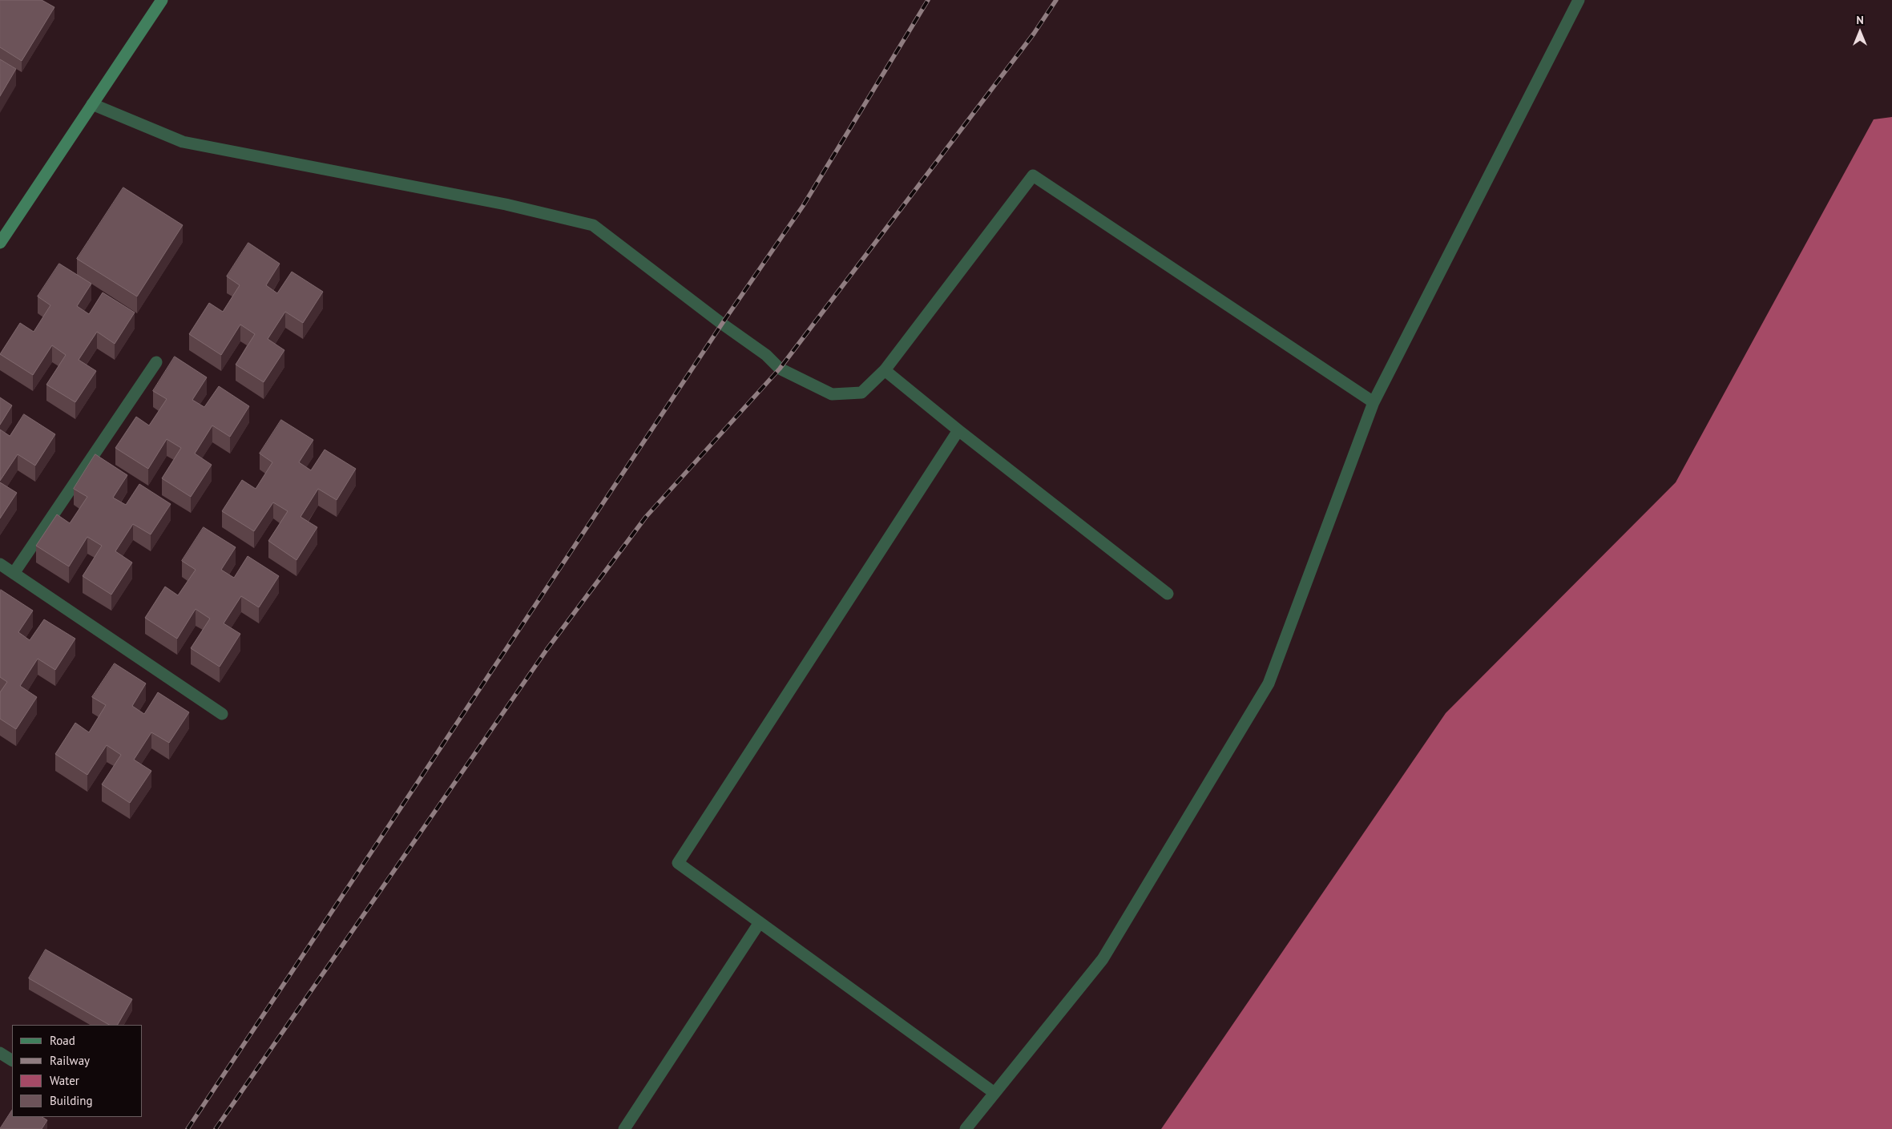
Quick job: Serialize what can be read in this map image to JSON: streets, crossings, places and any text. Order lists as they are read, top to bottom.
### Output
{
  "legend": [
    "Road",
    "Railway",
    "Water",
    "Building"
  ],
  "north": "top"
}
